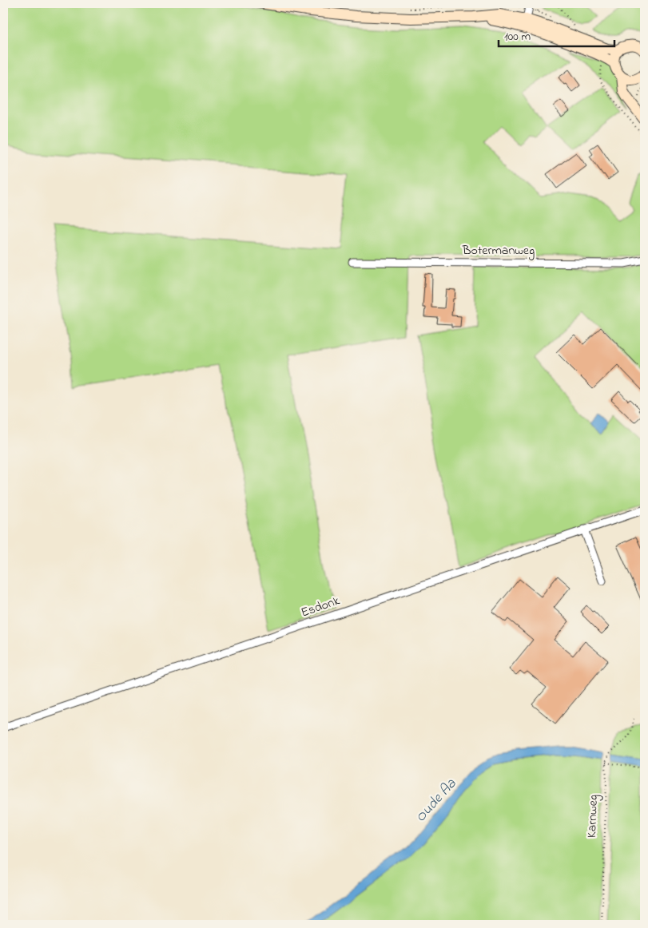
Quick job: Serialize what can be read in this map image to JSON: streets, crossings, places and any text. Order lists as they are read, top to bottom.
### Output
{
  "streets": {
    "street": ["Botermanweg", "Esdonk"],
    "path": ["Karnweg"]
  },
  "water": ["Oude Aa"],
  "scale_bar": "100 m"
}
